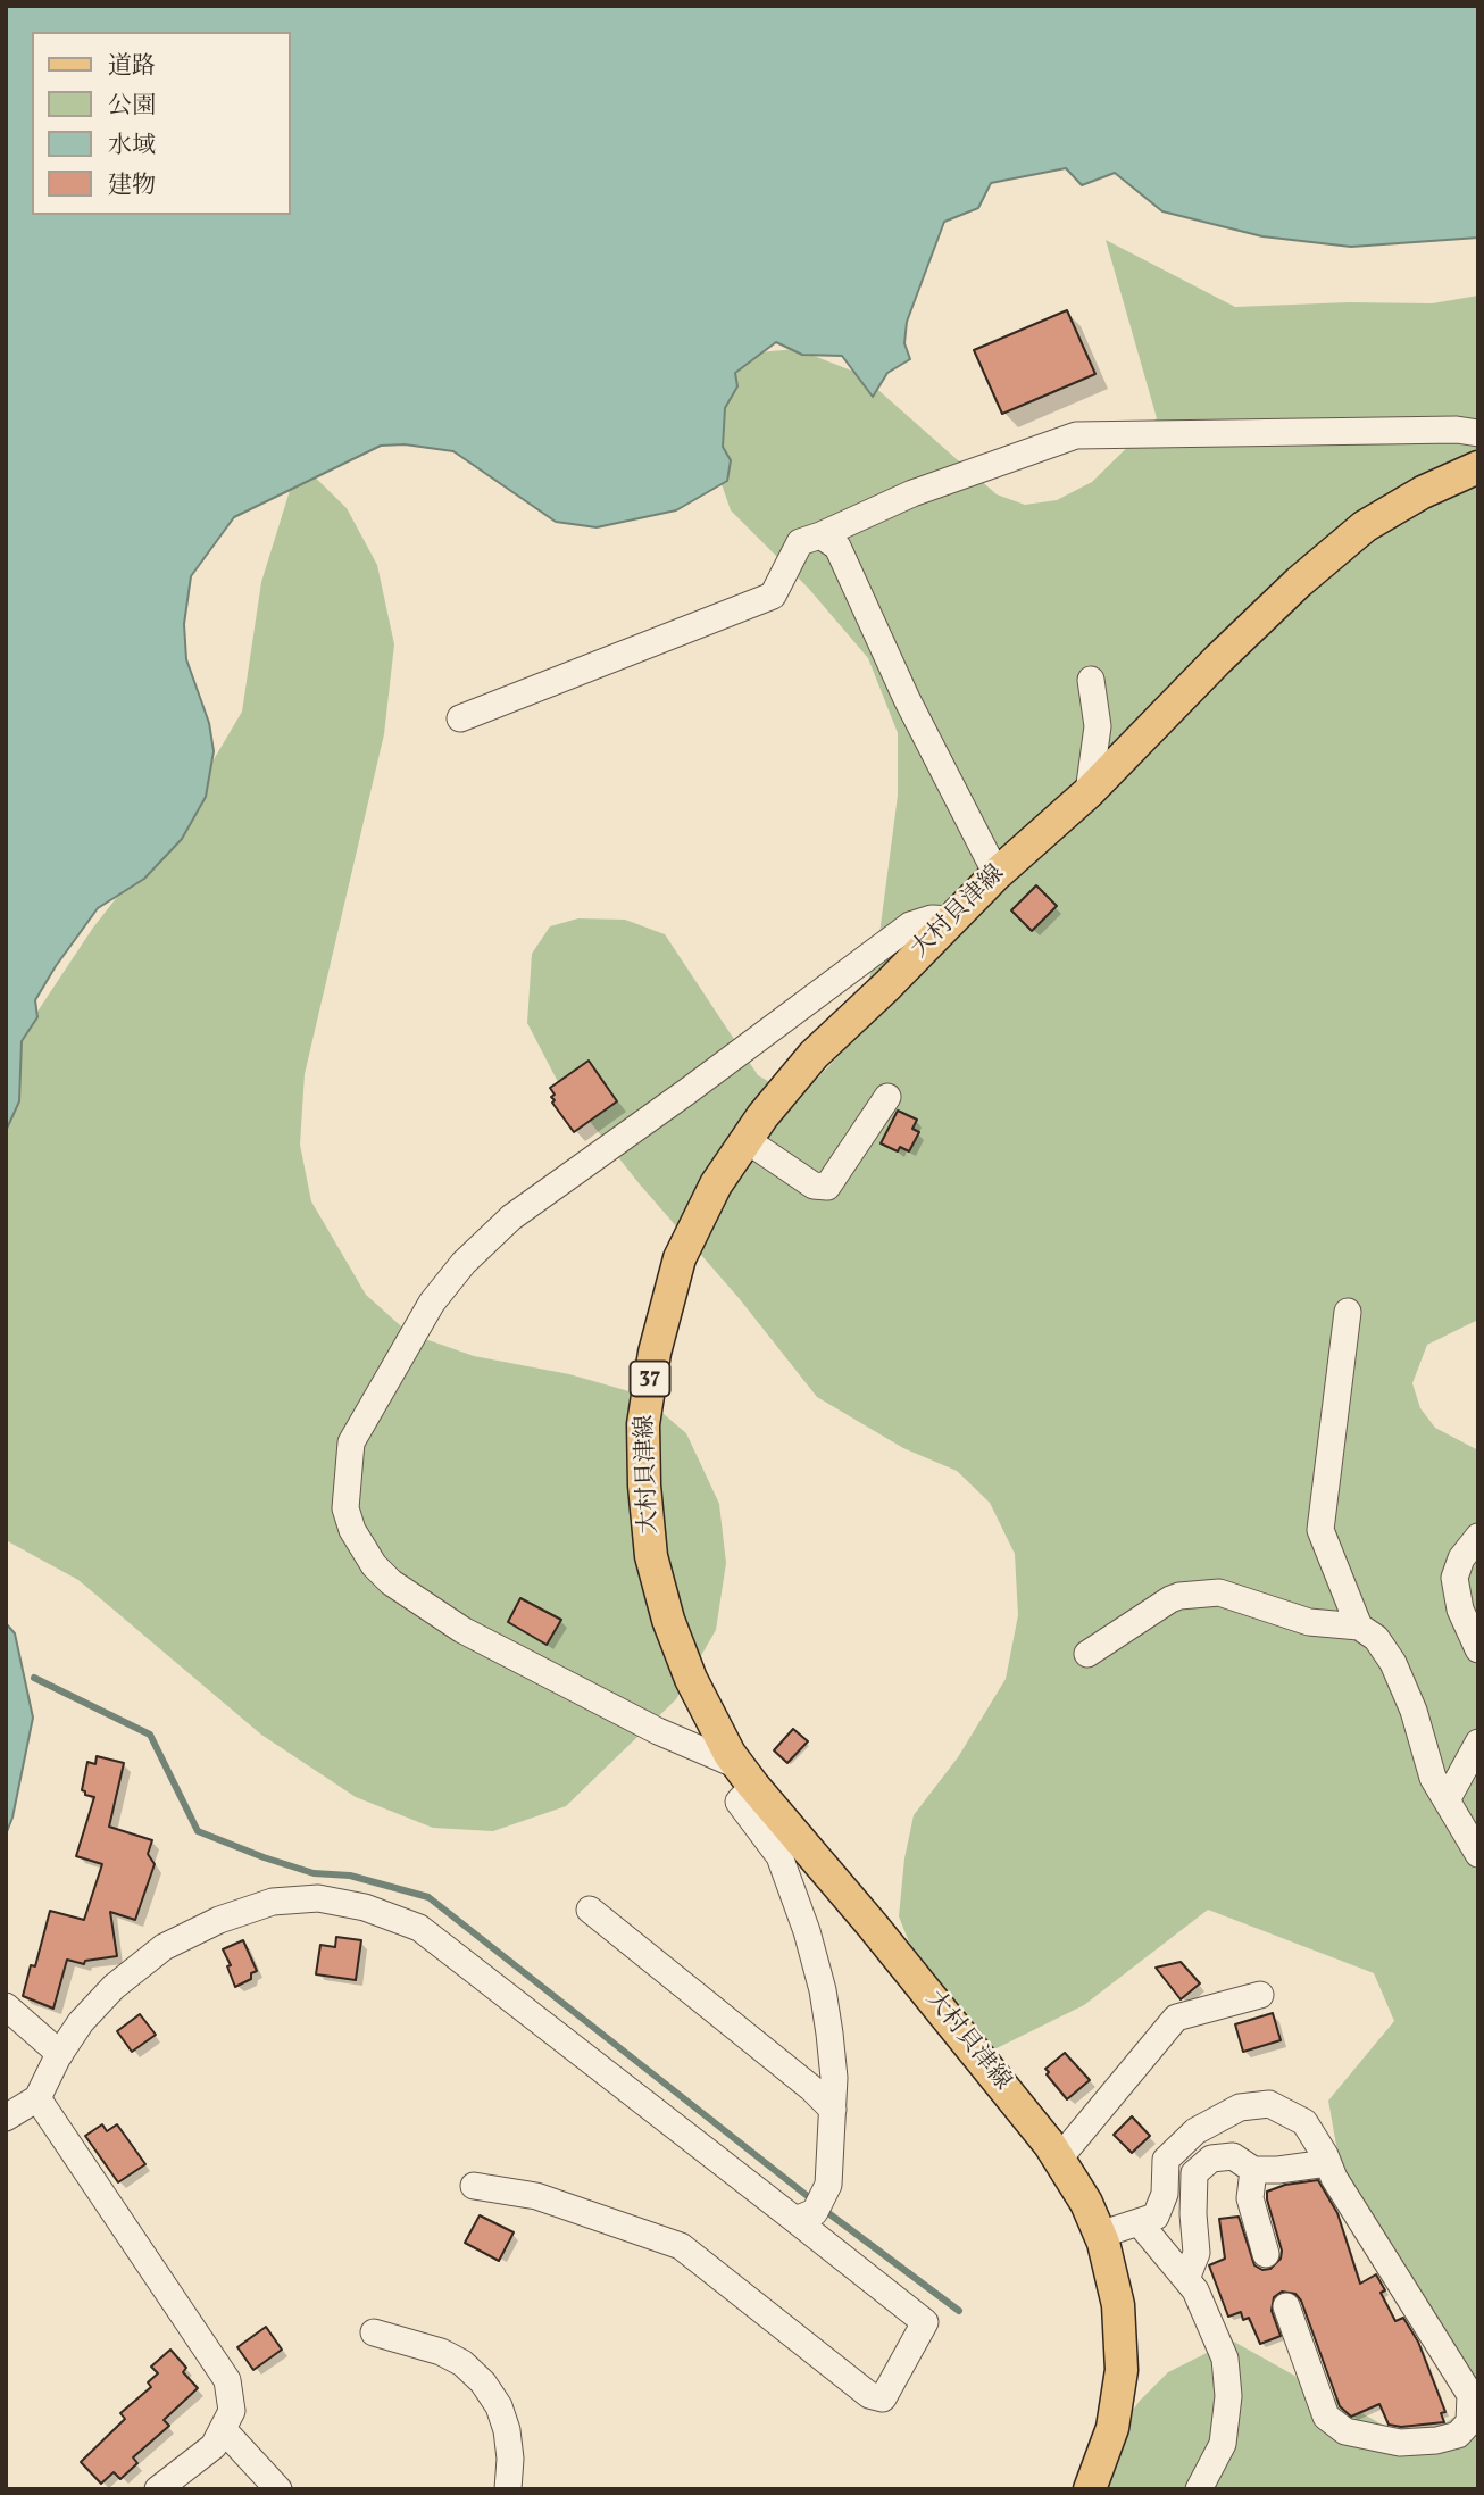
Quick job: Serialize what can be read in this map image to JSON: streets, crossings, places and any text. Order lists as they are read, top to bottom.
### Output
{
  "streets": {
    "main road": ["大村貝津線", "37"]
  },
  "legend": [
    "道路",
    "公園",
    "水域",
    "建物"
  ]
}
